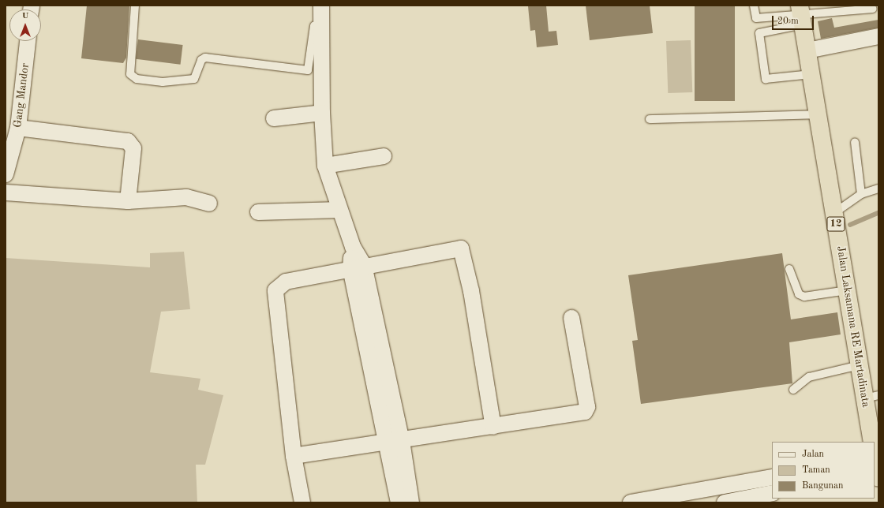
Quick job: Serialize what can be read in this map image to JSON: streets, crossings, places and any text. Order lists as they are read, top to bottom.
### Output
{
  "streets": {
    "highway": ["12", "Jalan Laksamana RE Martadinata"],
    "street": ["Gang Mandor"]
  },
  "legend": ["Jalan", "Taman", "Bangunan"],
  "scale_bar": "20 m",
  "north": "top"
}
